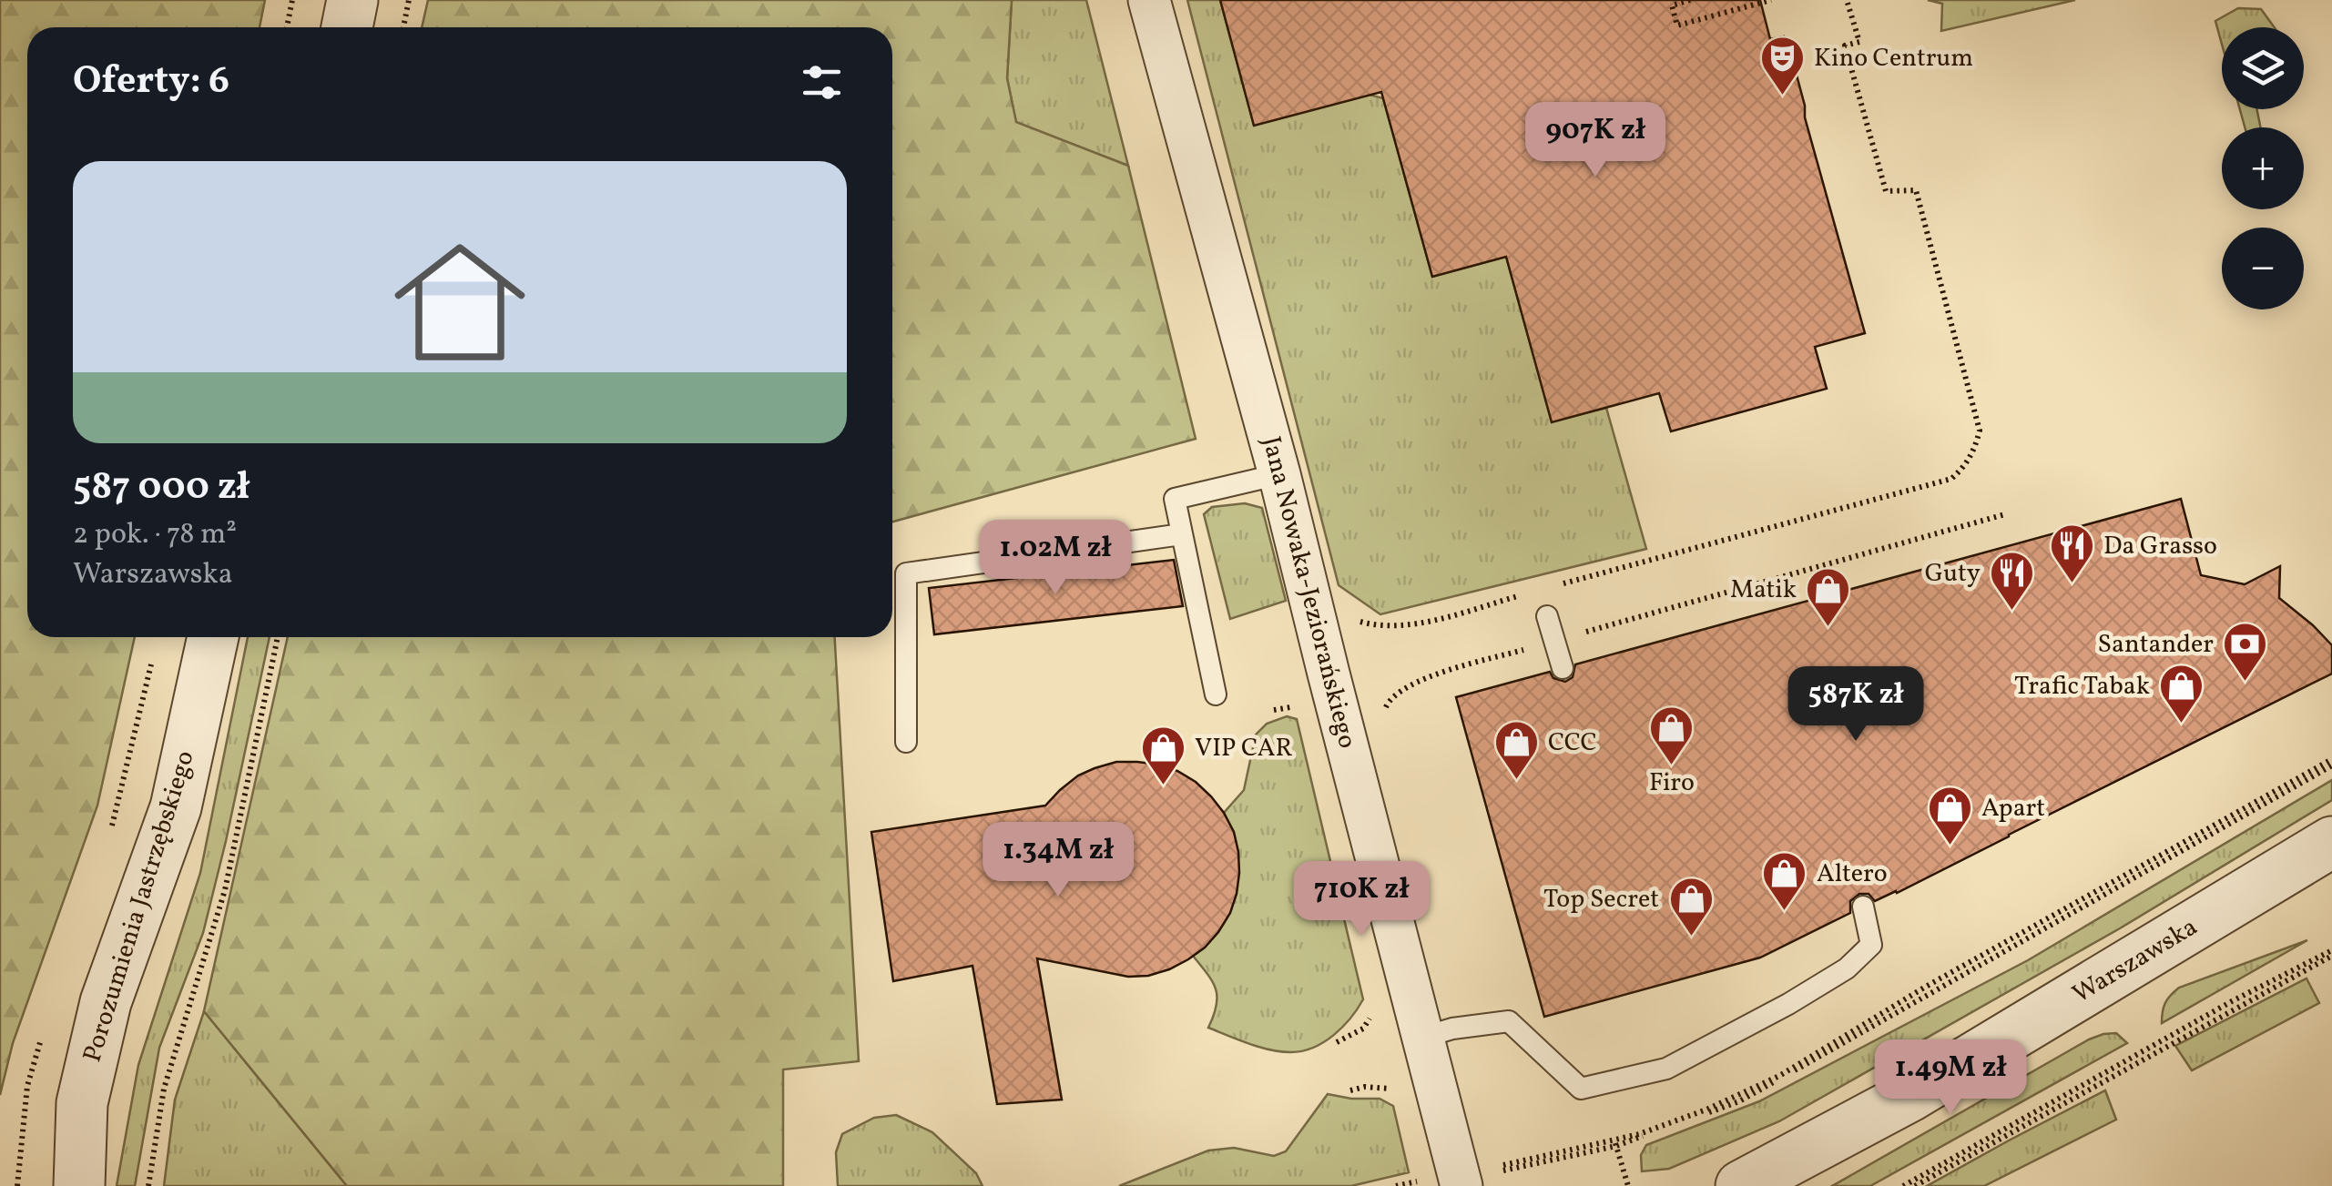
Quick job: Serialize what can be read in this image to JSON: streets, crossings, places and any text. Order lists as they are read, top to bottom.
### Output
{
  "streets": {
    "street": ["Jana Nowaka-Jeziorańskiego", "Porozumienia Jastrzębskiego", "Warszawska"]
  },
  "places": {
    "theatre": ["Kino Centrum"],
    "restaurant": ["Da Grasso", "Guty"],
    "shop": [
      "Matik",
      "Trafic Tabak",
      "Firo",
      "CCC",
      "VIP CAR",
      "Apart",
      "Altero",
      "Top Secret"
    ],
    "bank": ["Santander"]
  },
  "page": {
    "map_buttons": ["+", "−"],
    "heading": "Oferty: 6",
    "price": [
      "907K zł",
      "1.02M zł",
      "587K zł",
      "1.34M zł",
      "710K zł",
      "1.49M zł"
    ],
    "list": [
      {
        "name": "587 000 zł",
        "note": "2 pok. · 78 m² · Warszawska"
      }
    ]
  }
}
